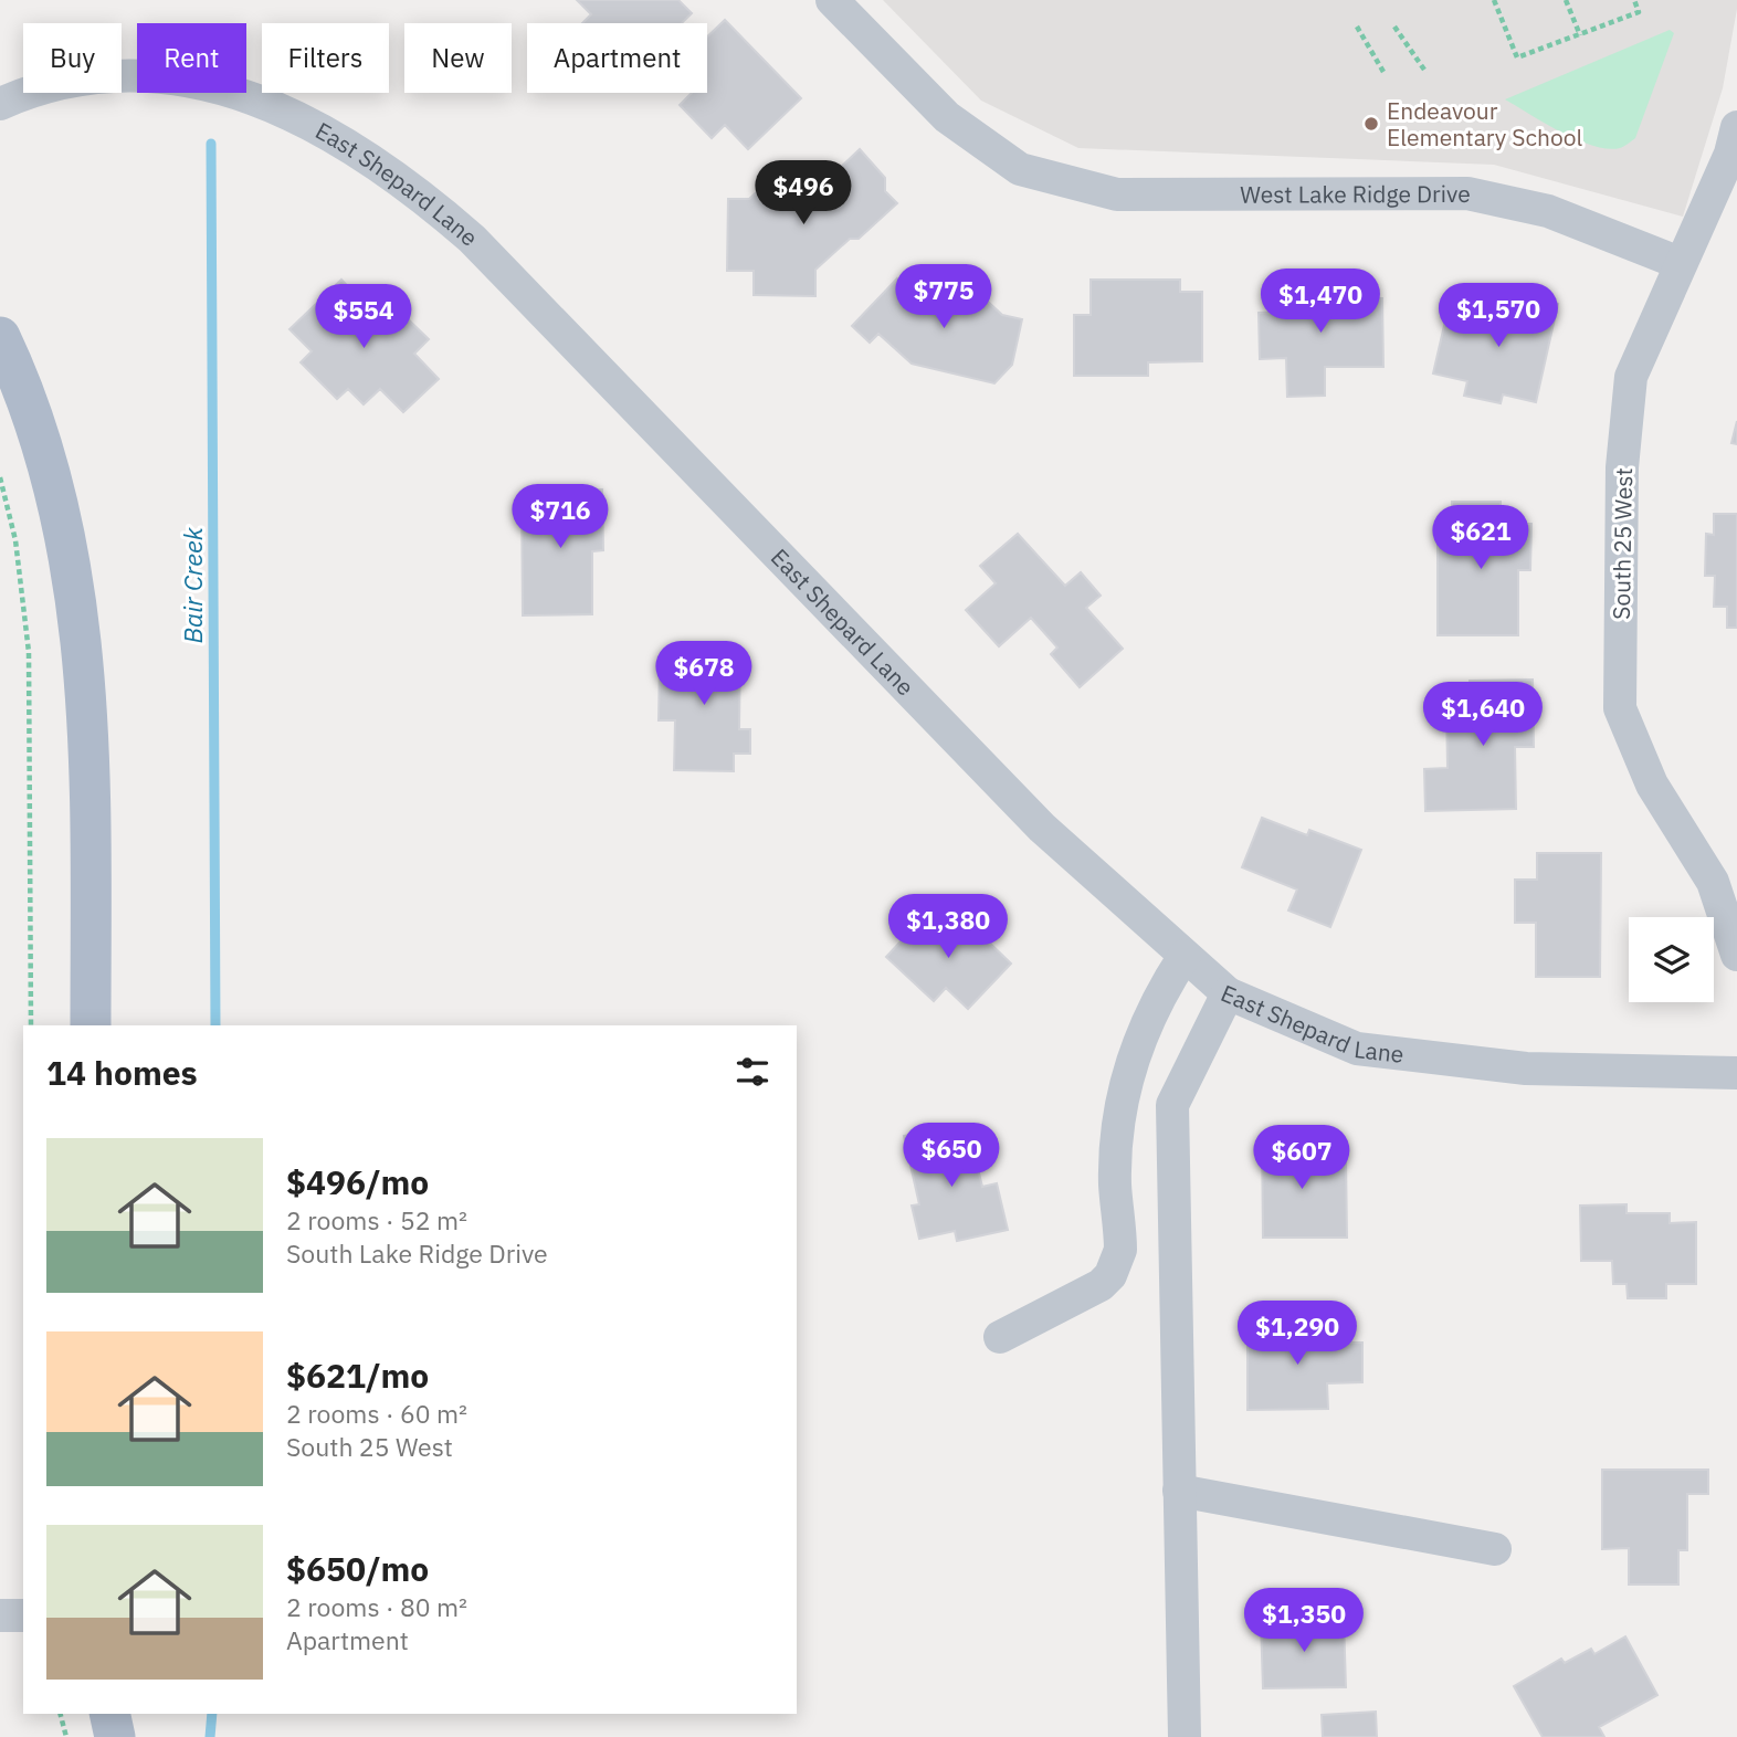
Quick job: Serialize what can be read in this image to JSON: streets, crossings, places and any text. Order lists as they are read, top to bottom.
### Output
{
  "streets": {
    "street": ["East Shepard Lane", "West Lake Ridge Drive", "South 25 West"]
  },
  "crossings": [
    ["West Lake Ridge Drive", "South 25 West"]
  ],
  "water": ["Bair Creek"],
  "places": ["Endeavour Elementary School"],
  "page": {
    "chip": [
      "Buy",
      "Rent",
      "Filters",
      "New",
      "Apartment"
    ],
    "price": [
      "$496",
      "$775",
      "$1,470",
      "$1,570",
      "$554",
      "$716",
      "$621",
      "$678",
      "$1,640",
      "$1,380",
      "$650",
      "$607",
      "$1,290",
      "$1,350"
    ],
    "heading": "14 homes",
    "list": [
      {
        "name": "$496/mo",
        "note": "2 rooms · 52 m² · South Lake Ridge Drive"
      },
      {
        "name": "$621/mo",
        "note": "2 rooms · 60 m² · South 25 West"
      },
      {
        "name": "$650/mo",
        "note": "2 rooms · 80 m² · Apartment"
      }
    ]
  }
}
